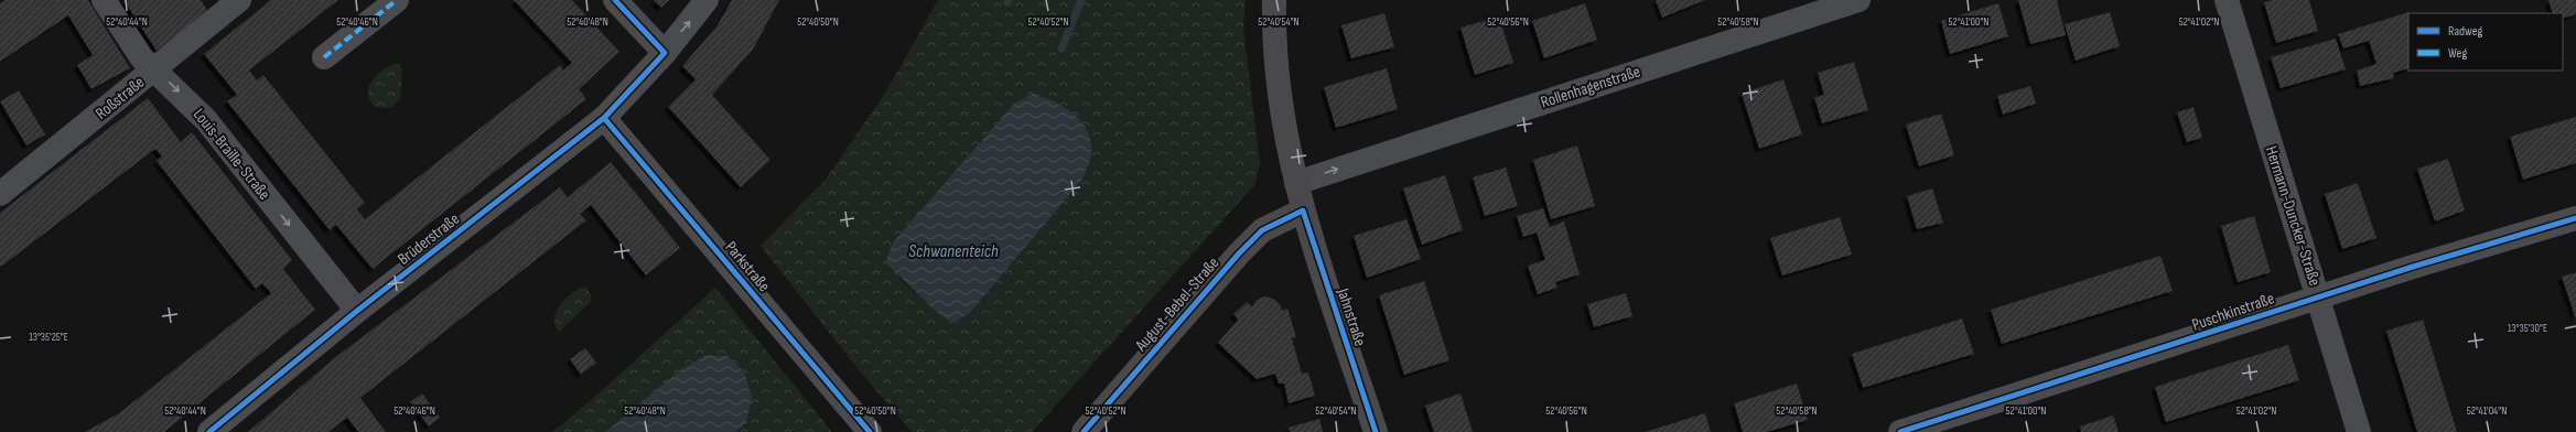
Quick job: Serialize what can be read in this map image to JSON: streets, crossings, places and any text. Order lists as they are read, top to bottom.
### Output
{
  "streets": {
    "main road": ["August-Bebel-Straße", "Jahnstraße"],
    "street": [
      "Rollenhagenstraße",
      "Roßstraße",
      "Louis-Braille-Straße",
      "Hermann-Duncker-Straße",
      "Brüderstraße",
      "Parkstraße",
      "Puschkinstraße"
    ]
  },
  "crossings": [
    ["Rollenhagenstraße", "Jahnstraße"],
    ["Roßstraße", "Louis-Braille-Straße"],
    ["Louis-Braille-Straße", "Brüderstraße"],
    ["Hermann-Duncker-Straße", "Puschkinstraße"],
    ["Brüderstraße", "Parkstraße"],
    ["August-Bebel-Straße", "Jahnstraße"]
  ],
  "one_way": ["Rollenhagenstraße", "Louis-Braille-Straße"],
  "water": ["Schwanenteich"],
  "legend": ["Radweg", "Weg"],
  "coordinates": [
    "52°40'44\"N",
    "52°40'46\"N",
    "52°40'48\"N",
    "52°40'50\"N",
    "52°40'52\"N",
    "52°40'54\"N",
    "52°40'56\"N",
    "52°40'58\"N",
    "52°41'00\"N",
    "52°41'02\"N",
    "13°35'30\"E",
    "13°35'25\"E",
    "52°41'04\"N"
  ]
}
